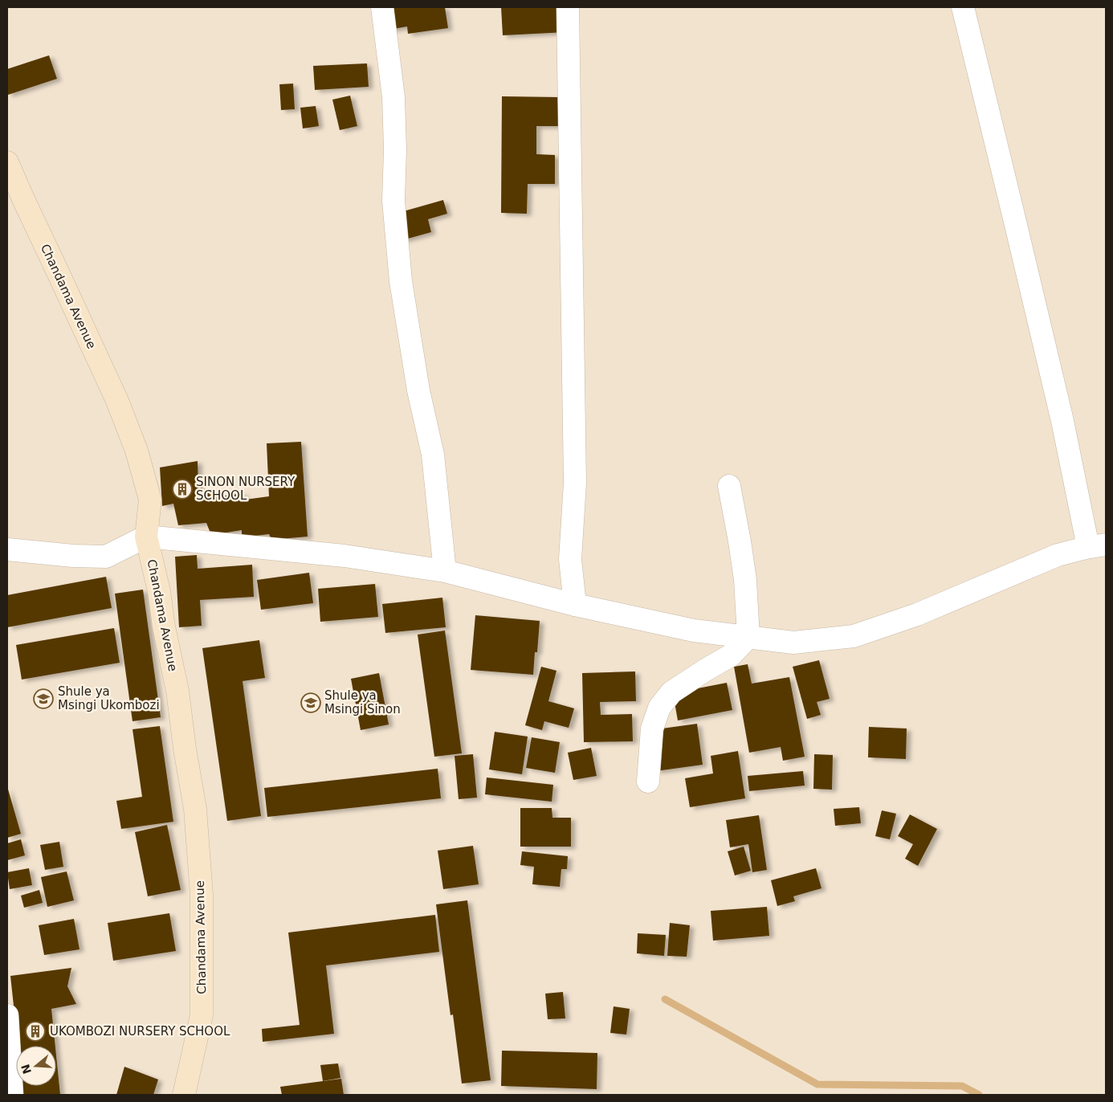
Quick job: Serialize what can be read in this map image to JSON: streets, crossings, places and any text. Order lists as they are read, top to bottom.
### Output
{
  "streets": {
    "street": ["Chandama Avenue"]
  },
  "places": {
    "building": ["SINON NURSERY SCHOOL", "UKOMBOZI NURSERY SCHOOL"],
    "school or university": ["Shule ya Msingi Ukombozi", "Shule ya Msingi Sinon"]
  },
  "north": "left"
}
